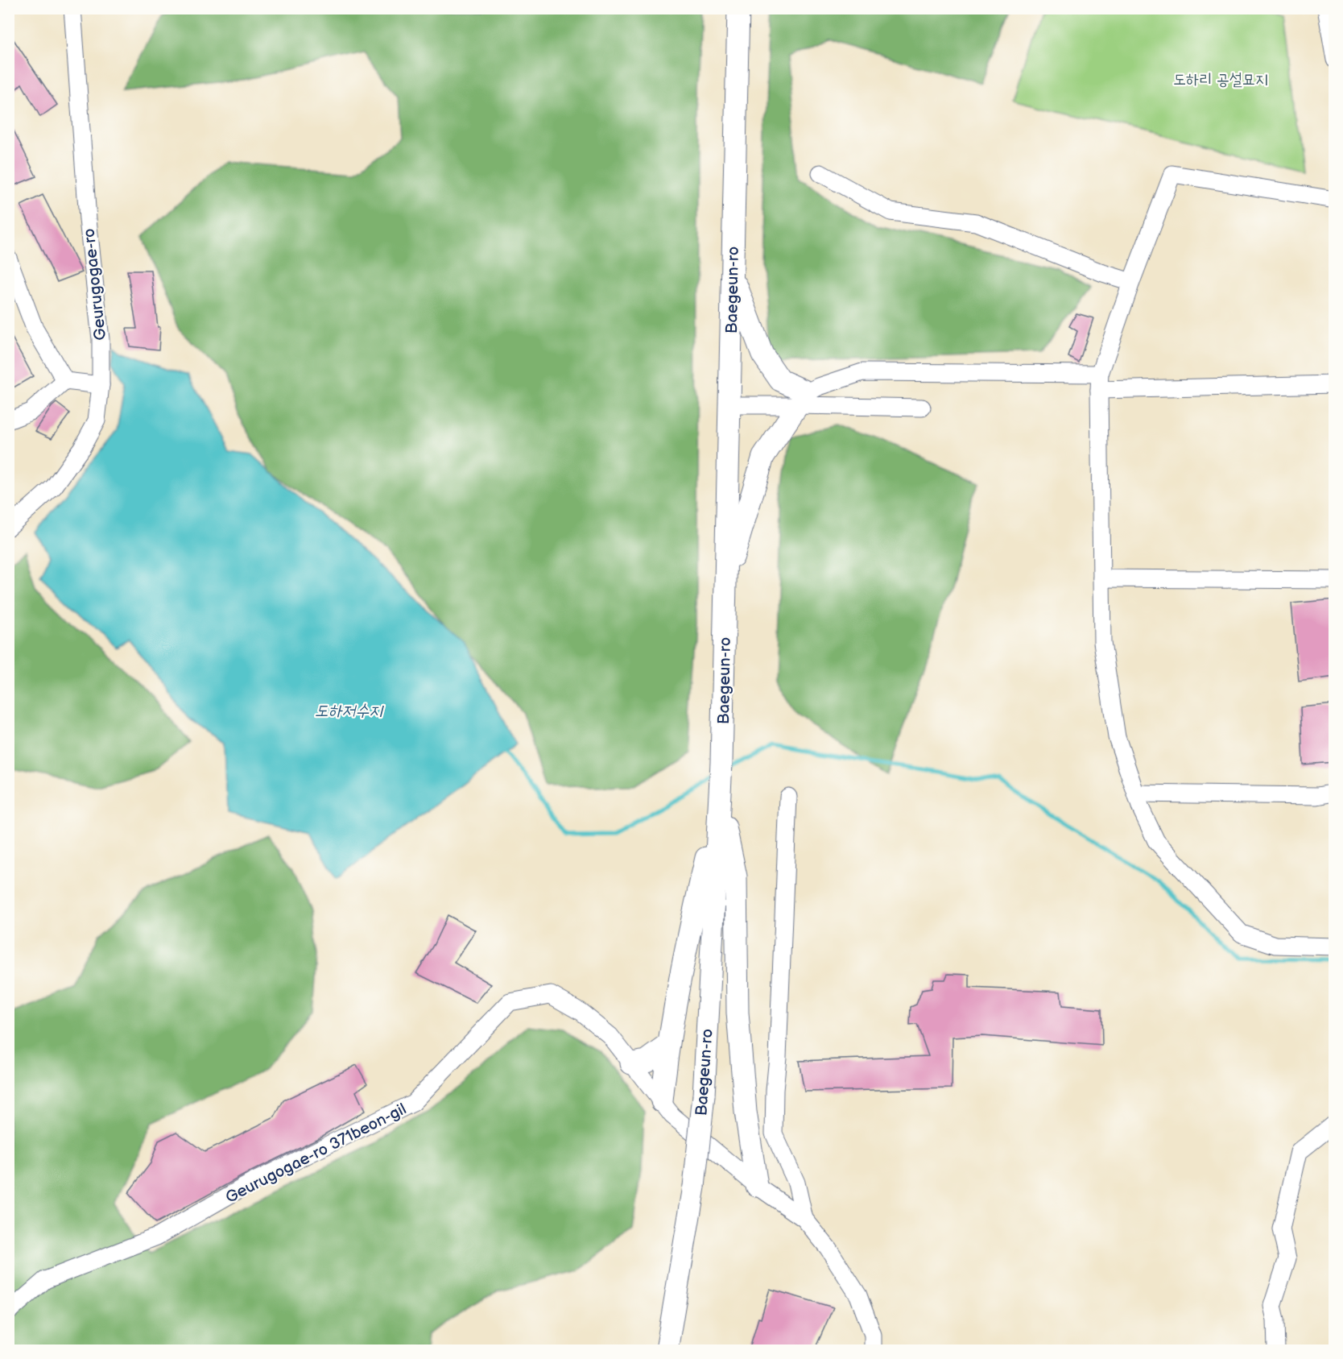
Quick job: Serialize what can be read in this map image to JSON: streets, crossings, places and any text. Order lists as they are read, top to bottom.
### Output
{
  "streets": {
    "main road": ["Baegeun-ro"],
    "street": ["Geurugogae-ro", "Geurugogae-ro 371beon-gil"]
  },
  "water": ["도하저수지"],
  "parks": ["도하리 공설묘지"]
}
